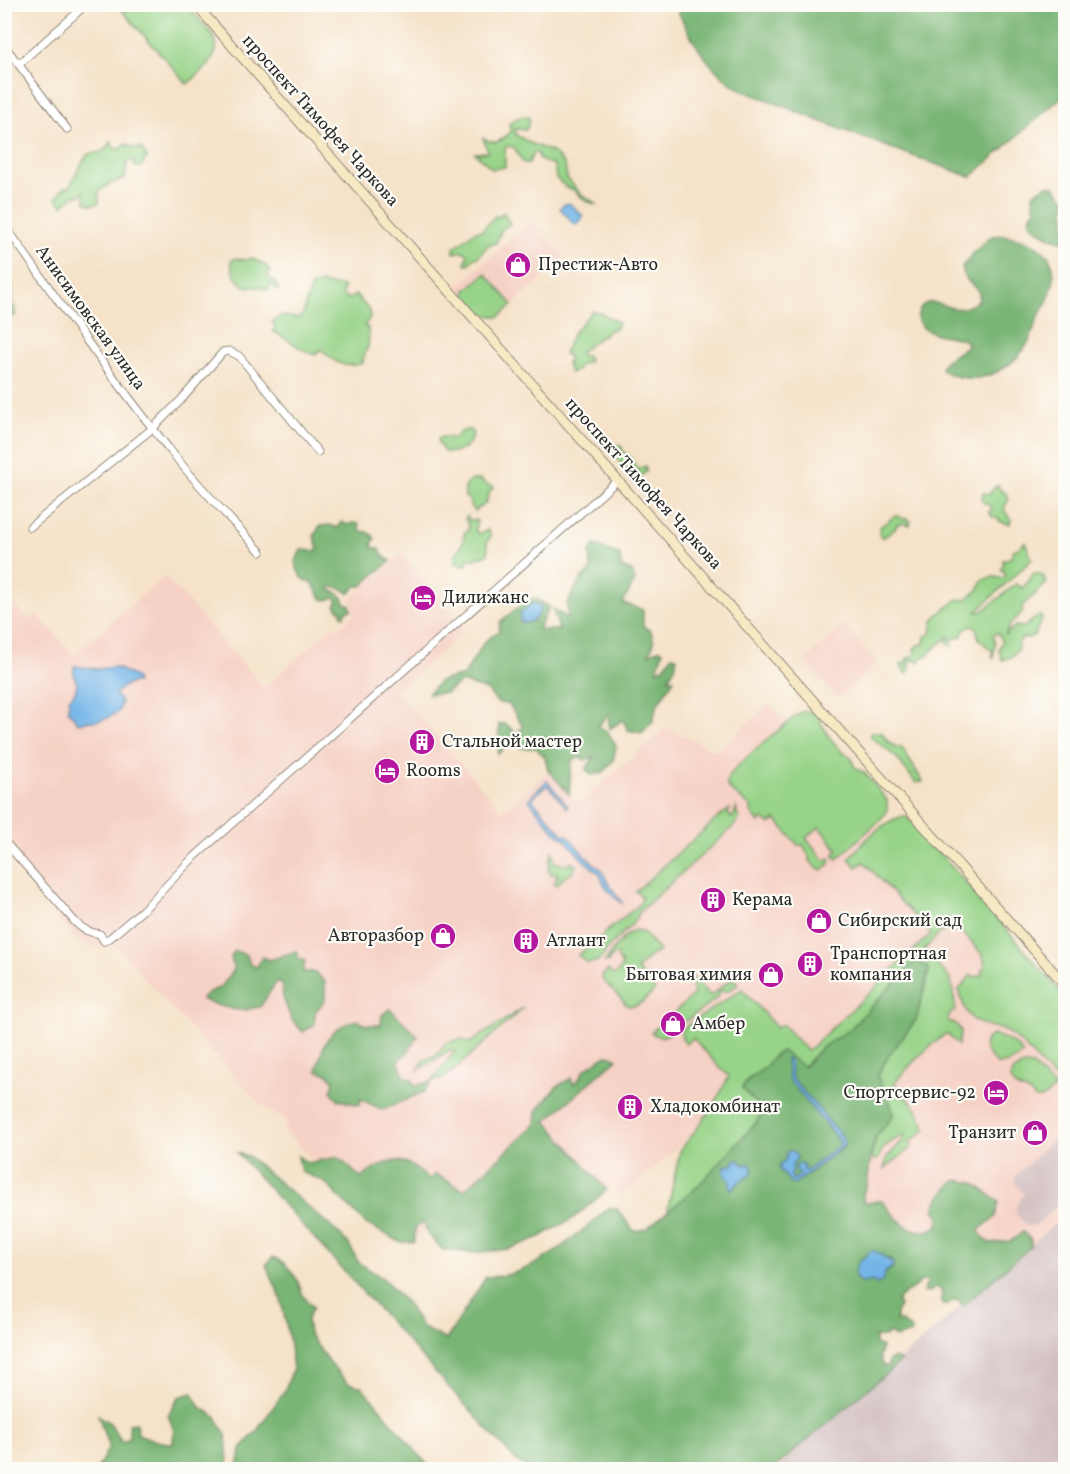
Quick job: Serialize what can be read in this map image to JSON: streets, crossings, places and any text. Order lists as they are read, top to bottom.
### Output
{
  "streets": {
    "main road": ["проспект Тимофея Чаркова"],
    "street": ["Анисимовская улица"]
  },
  "places": {
    "shop": [
      "Престиж-Авто",
      "Сибирский сад",
      "Авторазбор",
      "Бытовая химия",
      "Амбер",
      "Транзит"
    ],
    "hotel": ["Дилижанс", "Rooms", "Спортсервис-92"],
    "building": [
      "Стальной мастер",
      "Керама",
      "Атлант",
      "Транспортная компания",
      "Хладокомбинат"
    ]
  }
}
